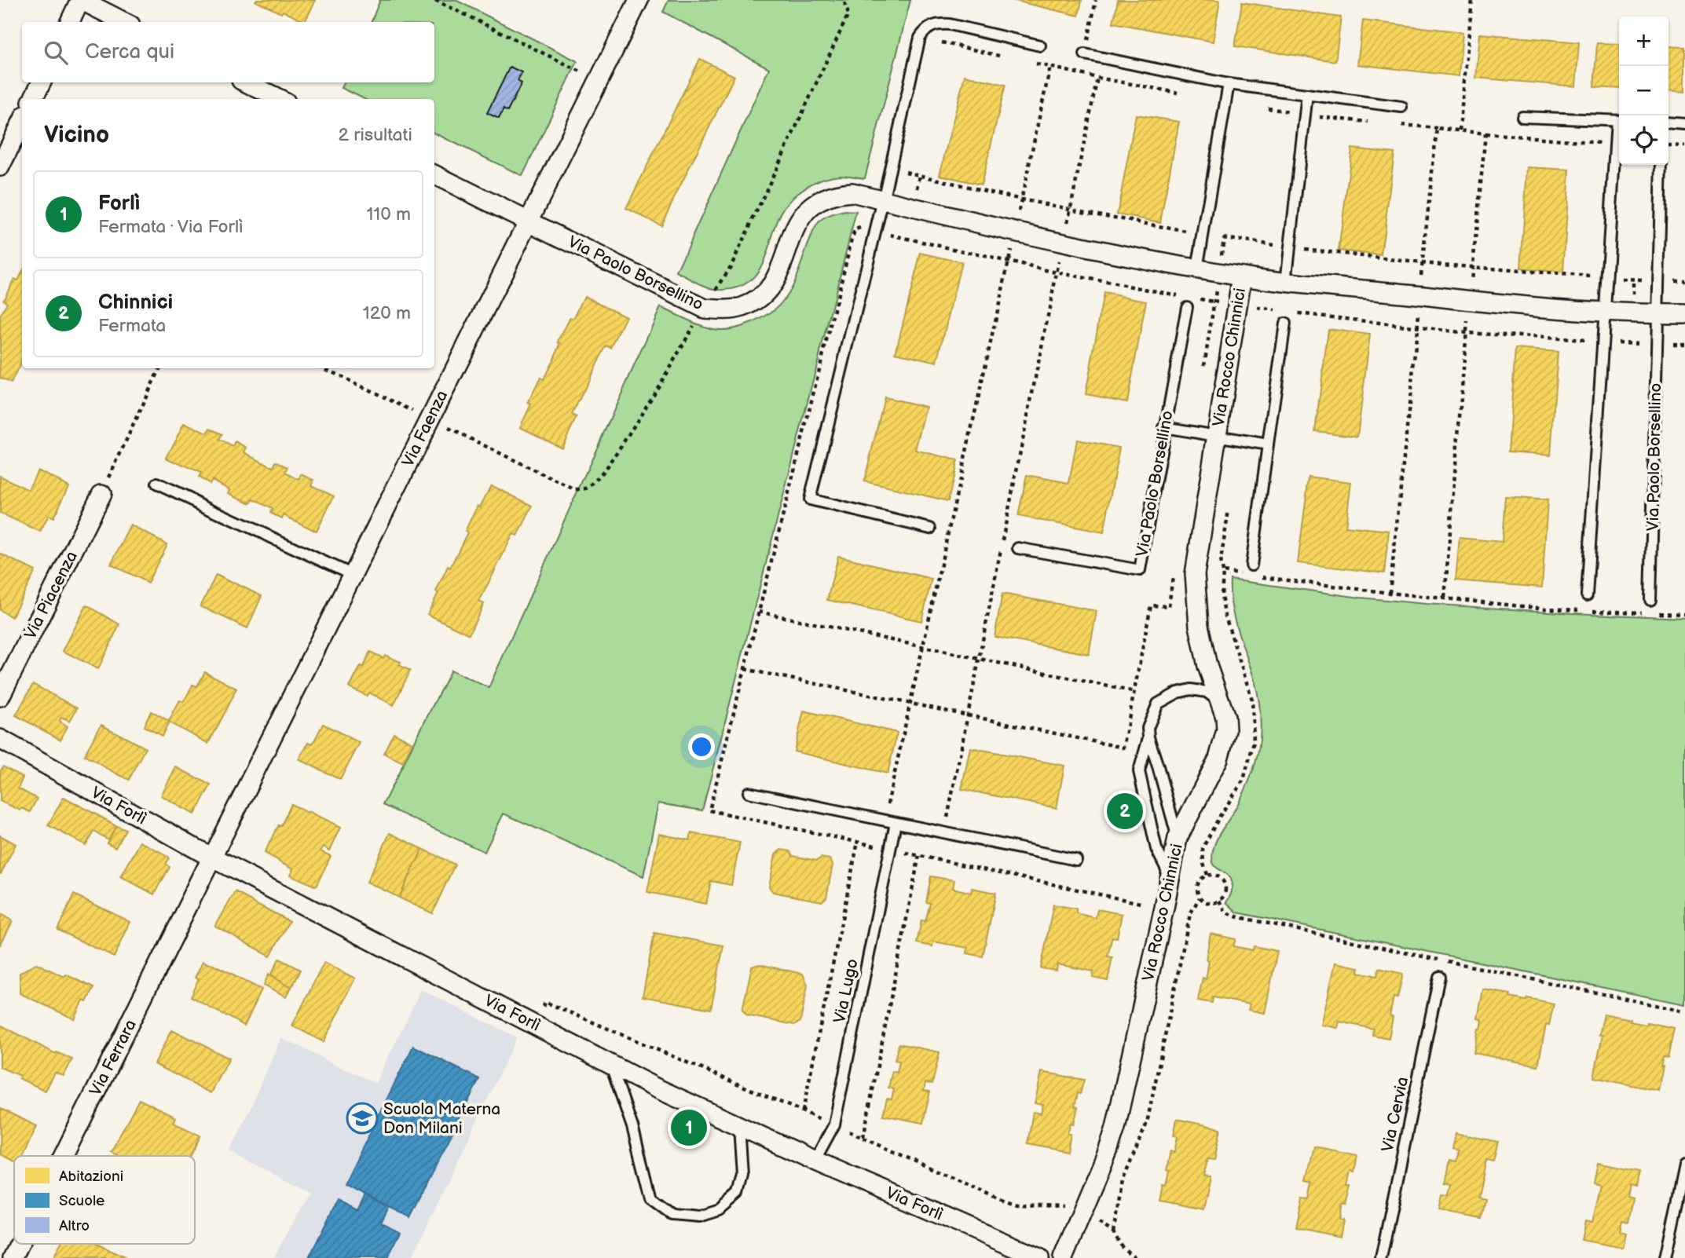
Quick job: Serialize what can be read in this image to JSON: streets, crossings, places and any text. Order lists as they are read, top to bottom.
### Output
{
  "streets": {
    "street": [
      "Via Paolo Borsellino",
      "Via Rocco Chinnici",
      "Via Faenza",
      "Via Piacenza",
      "Via Forlì",
      "Via Ferrara"
    ],
    "lane": ["Via Lugo", "Via Cervia"]
  },
  "crossings": [
    ["Via Paolo Borsellino", "Via Rocco Chinnici"],
    ["Via Paolo Borsellino", "Via Faenza"],
    ["Via Faenza", "Via Forlì"],
    ["Via Faenza", "Via Ferrara"],
    ["Via Forlì", "Via Lugo"],
    ["Via Forlì", "Via Ferrara"]
  ],
  "places": {
    "school or university": ["Scuola Materna Don Milani"]
  },
  "legend": ["Abitazioni", "Scuole", "Altro"],
  "page": {
    "map_buttons": ["+", "−"],
    "search": "Cerca qui",
    "heading": ["Vicino", "2 risultati"],
    "list": [
      {
        "mark": "1",
        "name": "Forlì",
        "note": "Fermata · Via Forlì",
        "value": "110 m"
      },
      {
        "mark": "2",
        "name": "Chinnici",
        "note": "Fermata",
        "value": "120 m"
      }
    ],
    "pins": ["2", "1"]
  }
}
